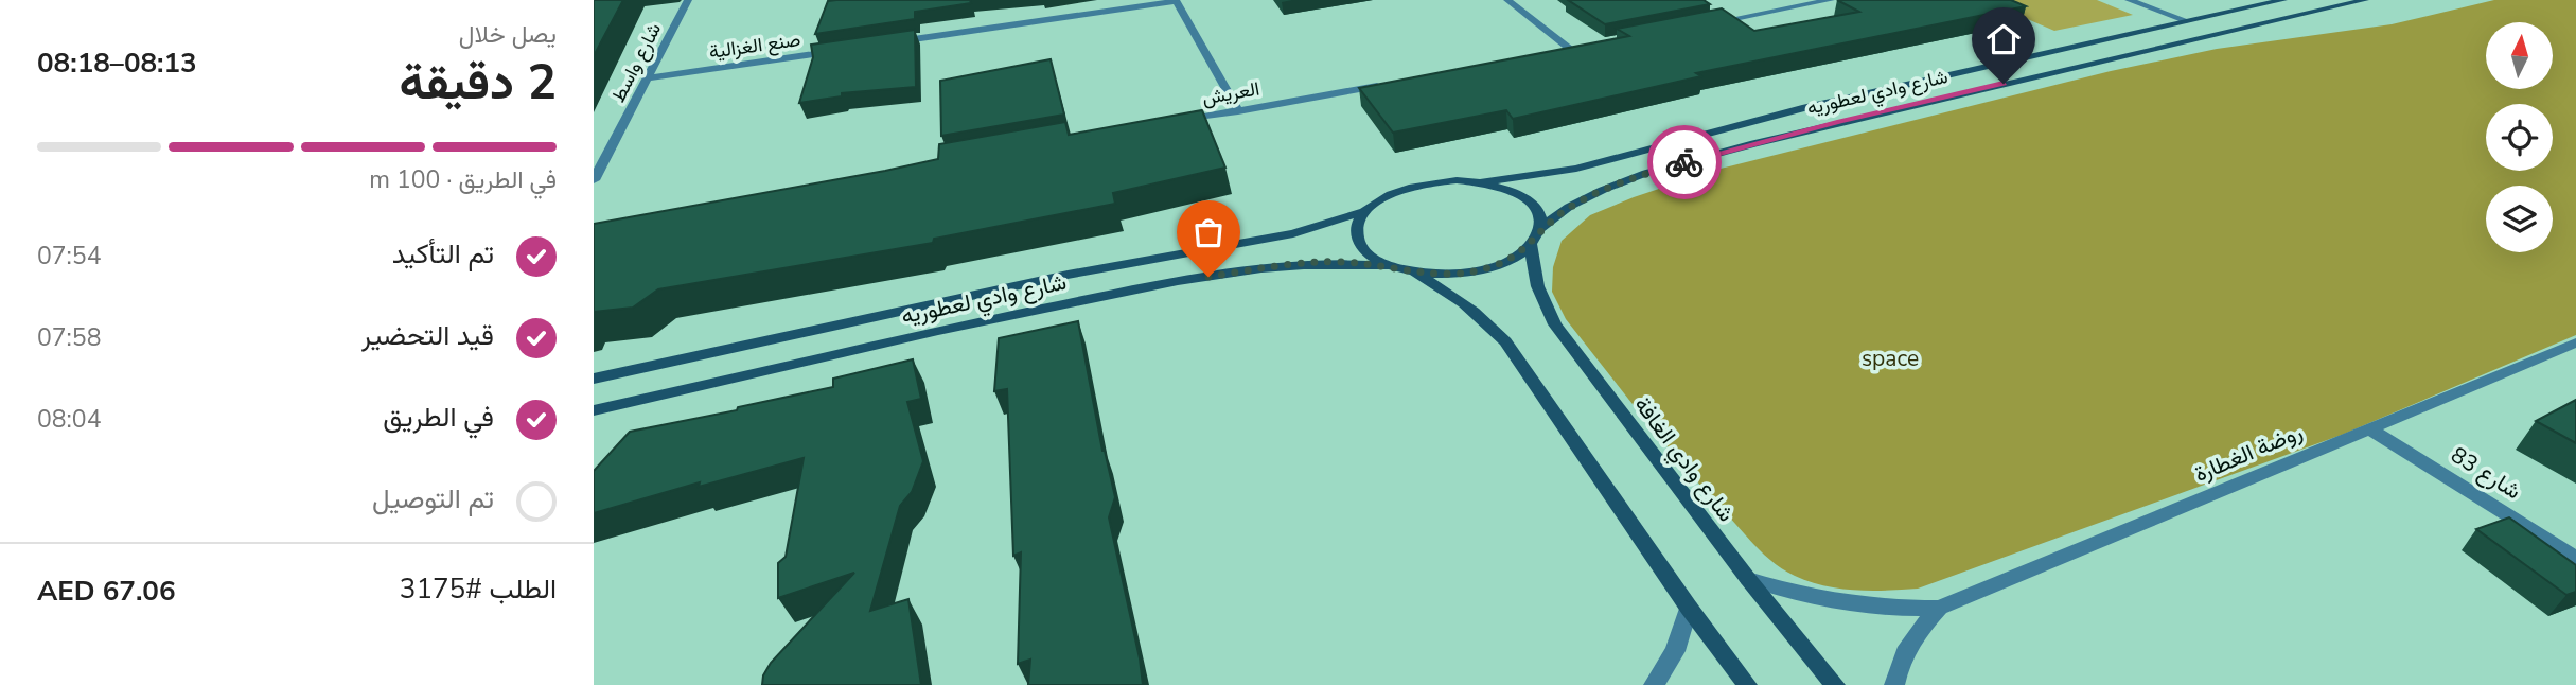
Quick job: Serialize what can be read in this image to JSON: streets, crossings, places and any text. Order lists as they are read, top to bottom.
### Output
{
  "streets": {
    "street": [
      "صنع الغزالية",
      "شارع واسط",
      "شارع وادي لعطوريه",
      "العريش",
      "روضة الغطارة",
      "شارع وادي الغافة",
      "شارع 83"
    ]
  },
  "crossings": [
    ["صنع الغزالية", "شارع واسط"],
    ["روضة الغطارة", "شارع وادي الغافة"],
    ["روضة الغطارة", "شارع 83"]
  ],
  "parks": ["space"],
  "north": "top",
  "page": {
    "heading": ["2 دقيقة", "يصل خلال", "08:13–08:18"],
    "panel": ["الطلب #3175", "AED 67.06"],
    "bar": "في الطريق · 100 m",
    "list": [
      ["تم التأكيد", "07:54"],
      ["قيد التحضير", "07:58"],
      ["في الطريق", "08:04"],
      "تم التوصيل"
    ]
  }
}
